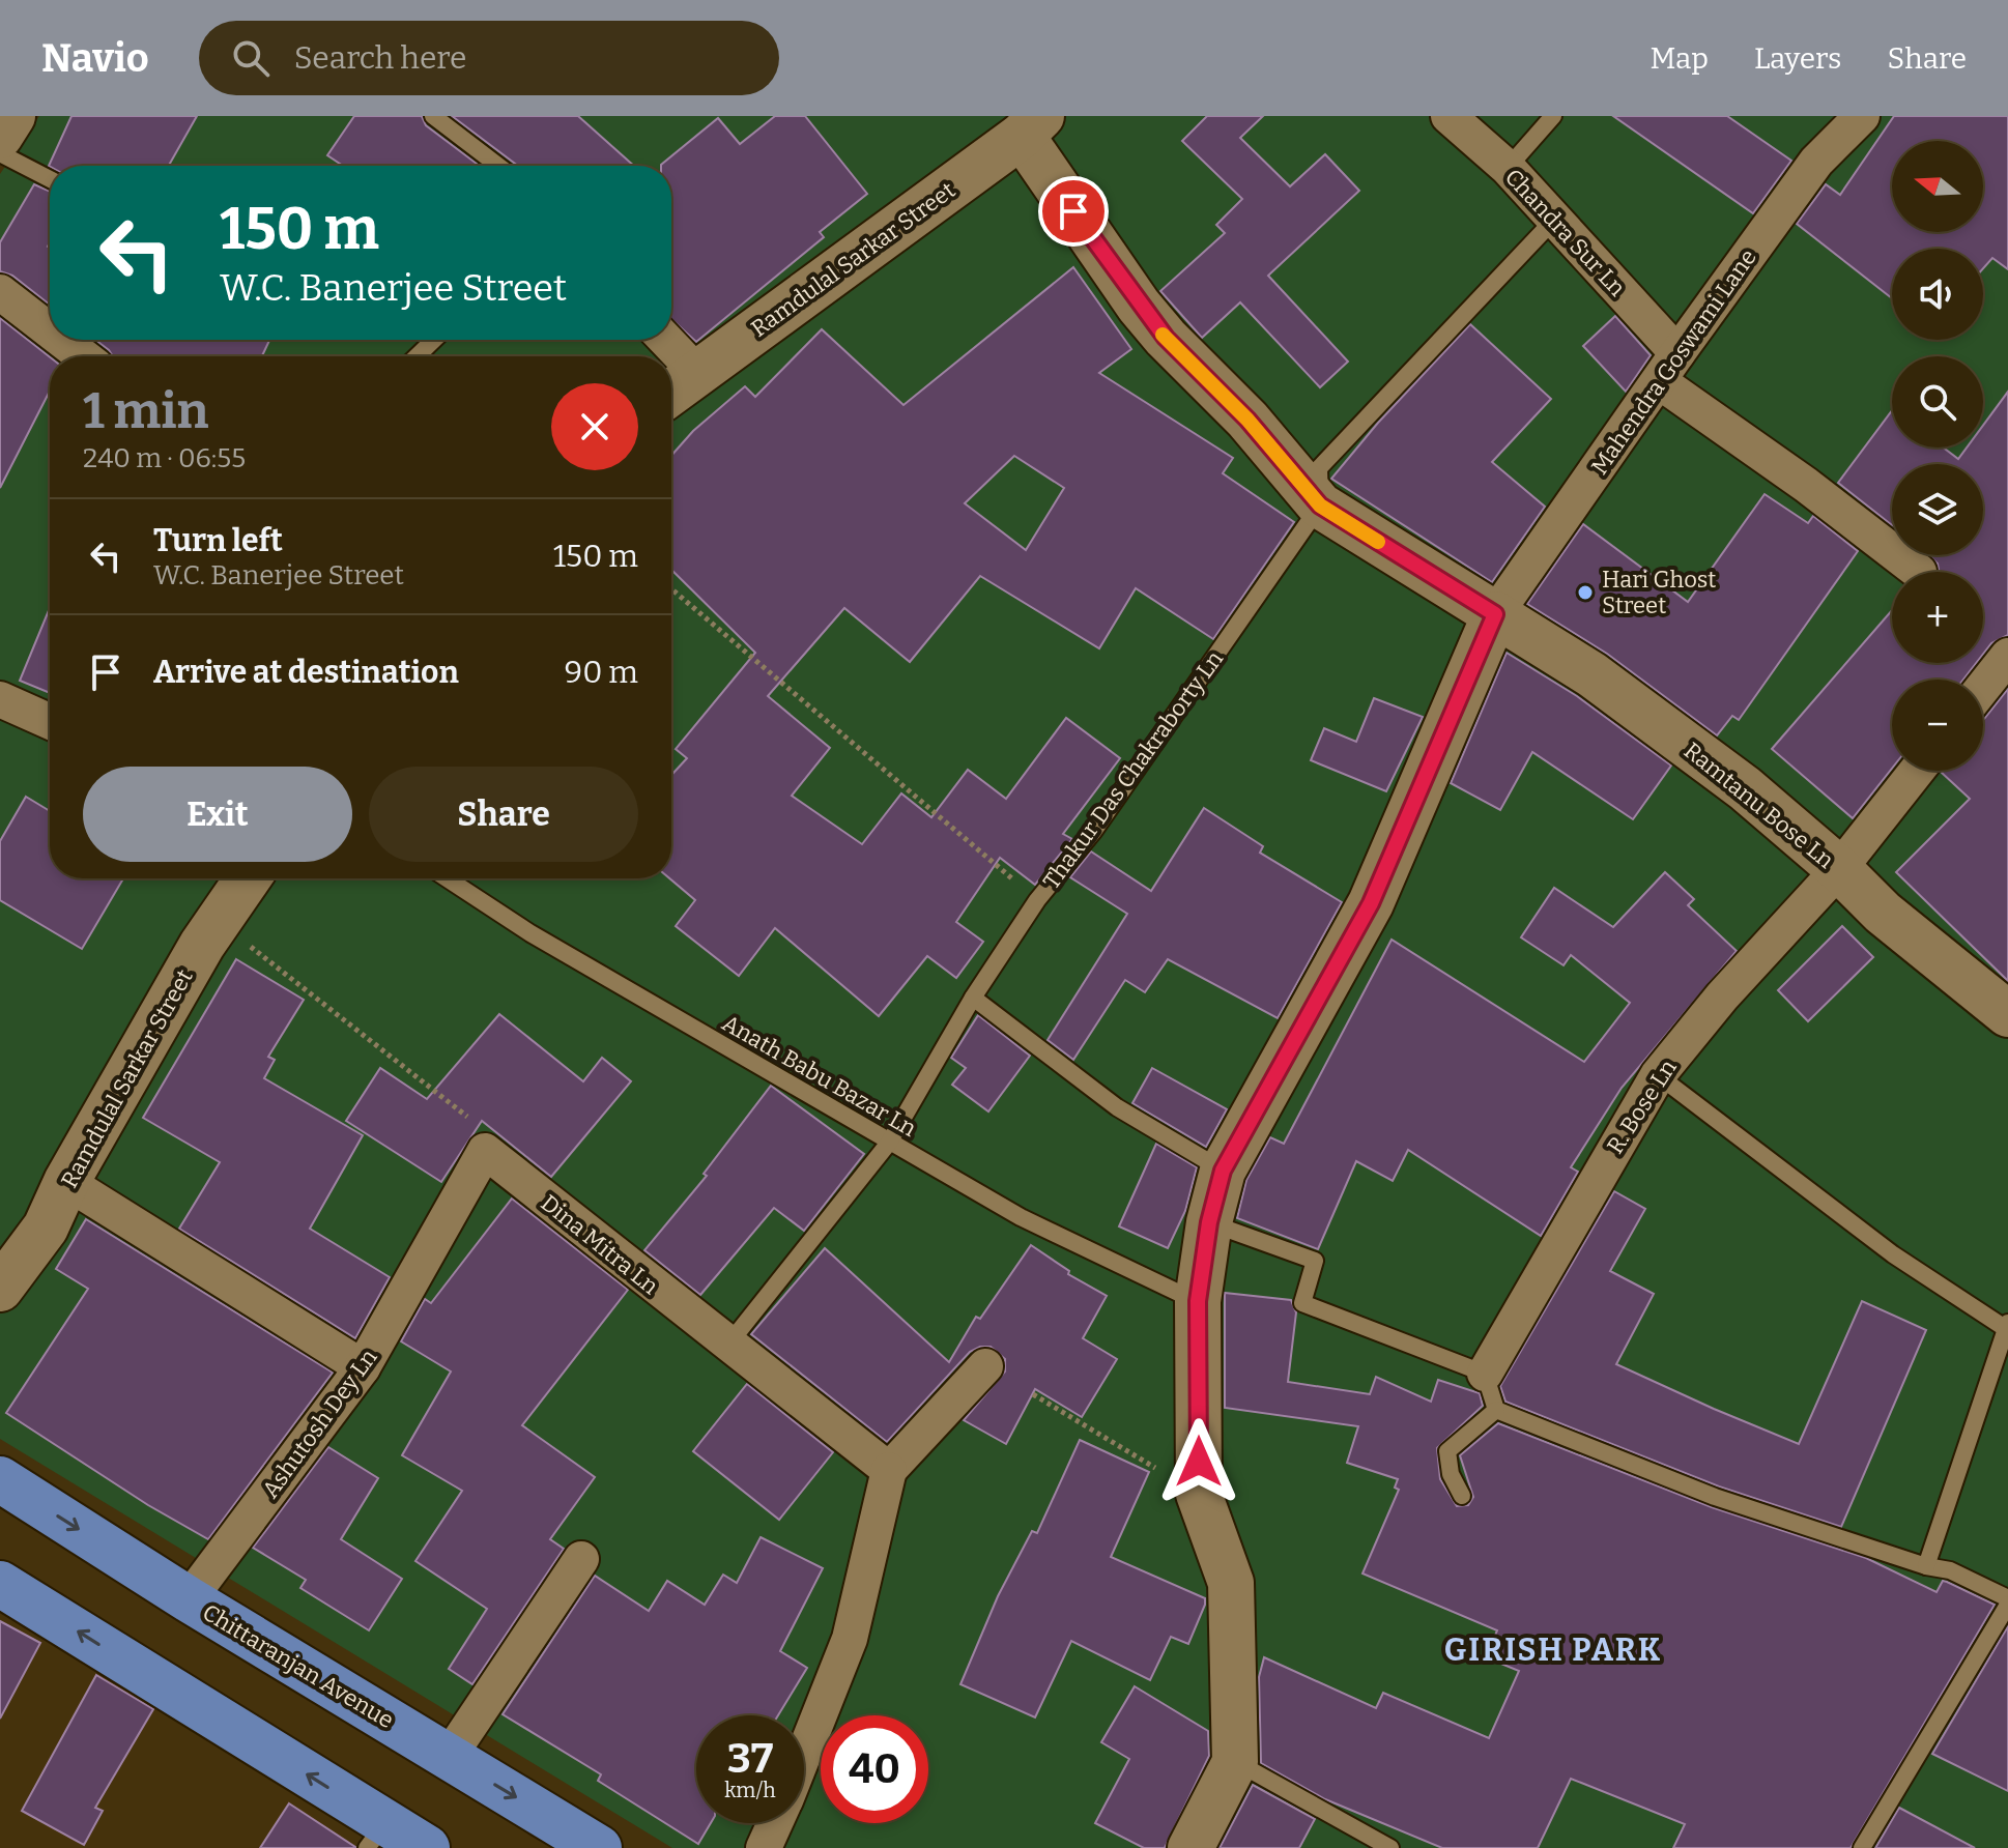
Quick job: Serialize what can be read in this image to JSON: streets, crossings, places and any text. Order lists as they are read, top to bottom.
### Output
{
  "streets": {
    "main road": ["Chittaranjan Avenue"],
    "street": [
      "Chandra Sur Ln",
      "Ramdulal Sarkar Street",
      "Mahendra Goswami Lane",
      "Ramtanu Bose Ln",
      "R. Bose Ln",
      "Dina Mitra Ln",
      "Ashutosh Dey Ln"
    ],
    "lane": ["Thakur Das Chakraborty Ln", "Anath Babu Bazar Ln"]
  },
  "crossings": [
    ["Chandra Sur Ln", "Mahendra Goswami Lane"],
    ["Ramdulal Sarkar Street", "Ramtanu Bose Ln"],
    ["Mahendra Goswami Lane", "Ramtanu Bose Ln"],
    ["Thakur Das Chakraborty Ln", "Ramtanu Bose Ln"],
    ["Thakur Das Chakraborty Ln", "Anath Babu Bazar Ln"],
    ["Thakur Das Chakraborty Ln", "Dina Mitra Ln"],
    ["Ramtanu Bose Ln", "R. Bose Ln"],
    ["Dina Mitra Ln", "Ashutosh Dey Ln"],
    ["Ashutosh Dey Ln", "Chittaranjan Avenue"]
  ],
  "districts": ["GIRISH PARK"],
  "places": ["Hari Ghost Street"],
  "north": "left",
  "page": {
    "header": "Navio",
    "search": "Search here",
    "nav": ["Map", "Layers", "Share"],
    "map_buttons": ["+", "−"],
    "turn": ["150 m", "W.C. Banerjee Street"],
    "heading": ["1 min", "240 m · 06:55"],
    "list": [
      {
        "name": "Turn left",
        "note": "W.C. Banerjee Street",
        "value": "150 m"
      },
      {
        "name": "Arrive at destination",
        "value": "90 m"
      }
    ],
    "buttons": ["Exit", "Share"],
    "speed": "37 km/h",
    "limit": "40"
  }
}
